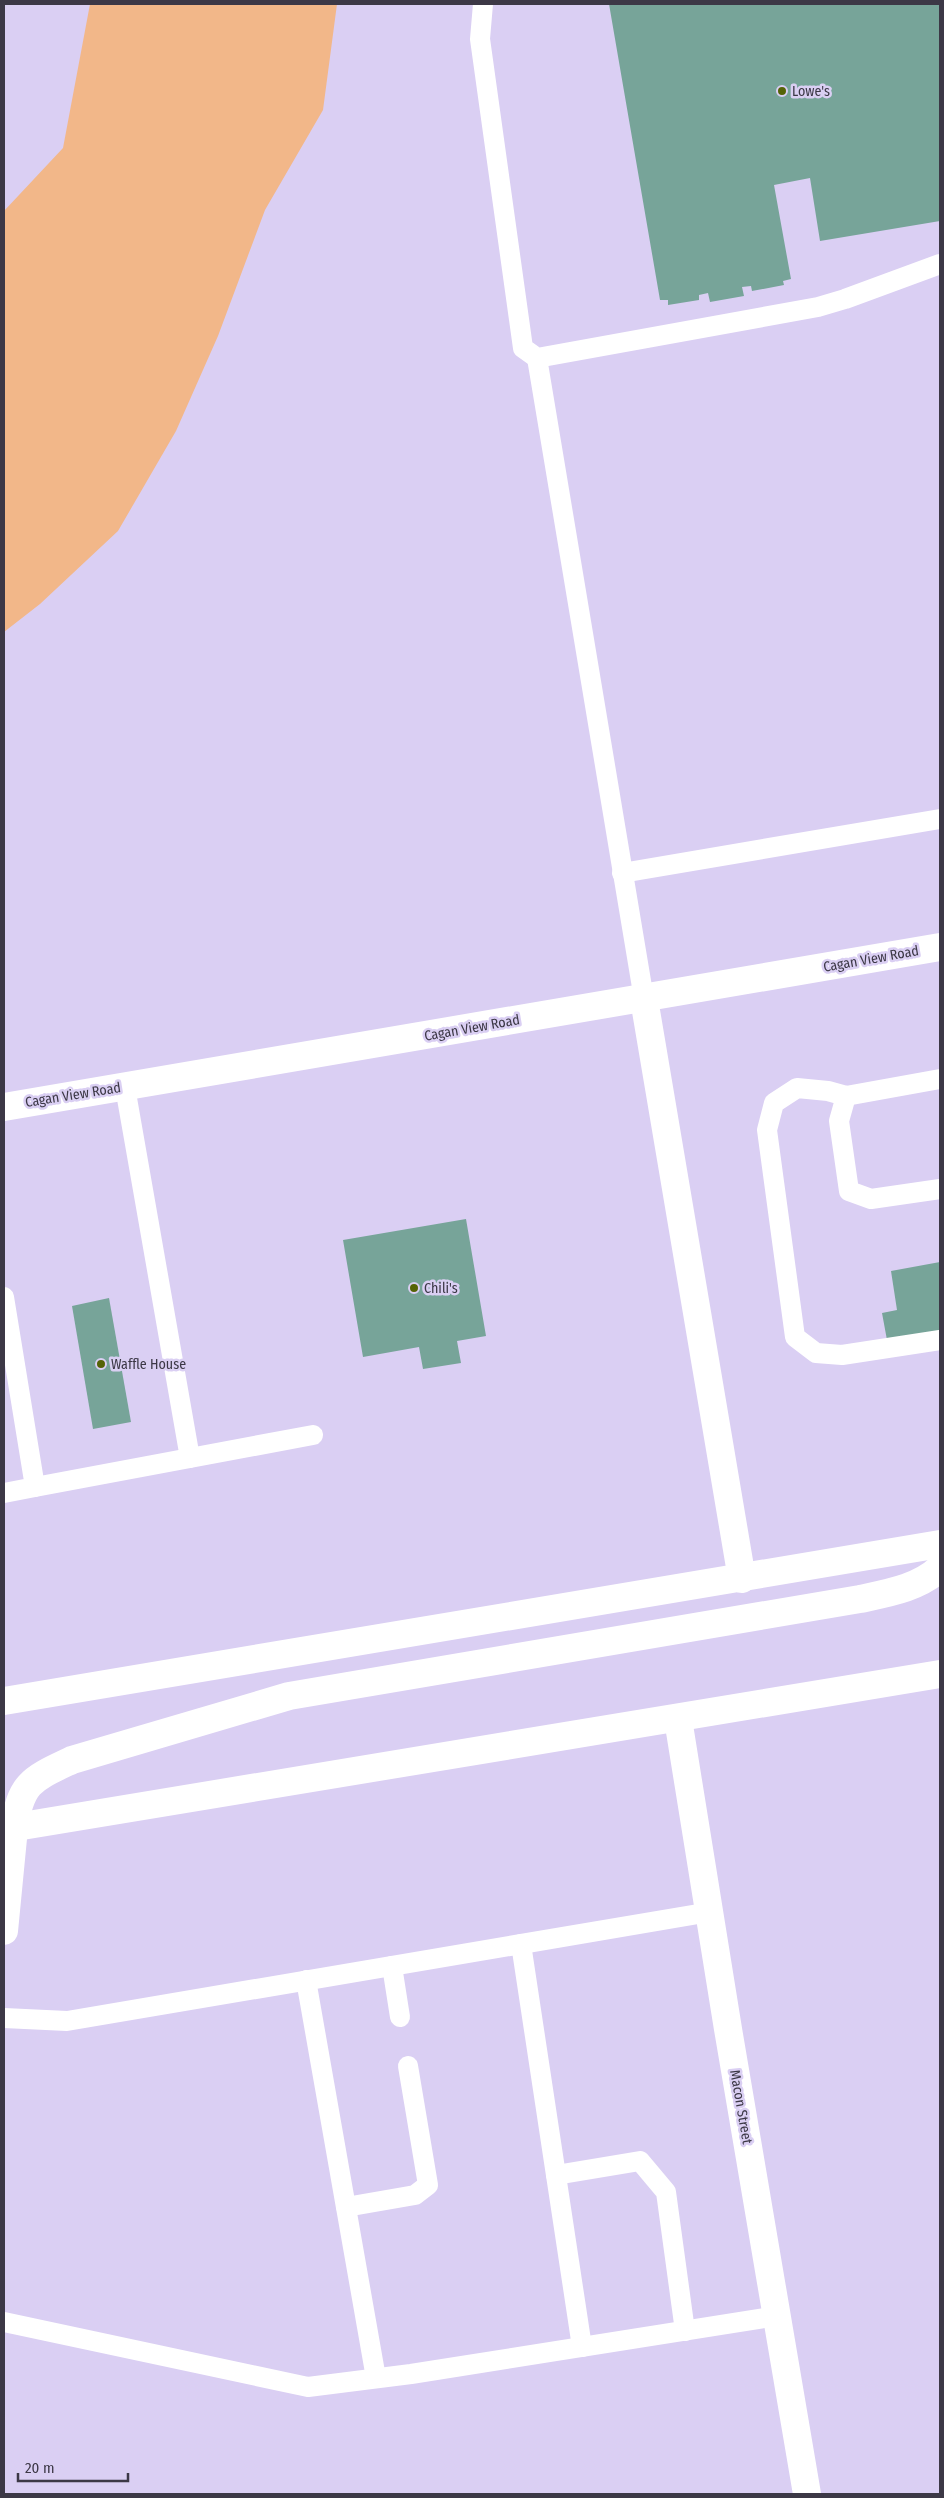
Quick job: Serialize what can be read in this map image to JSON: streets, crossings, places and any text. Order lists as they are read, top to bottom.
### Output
{
  "streets": {
    "main road": ["Cagan View Road", "Macon Street"]
  },
  "places": ["Lowe's", "Chili's", "Waffle House"],
  "scale_bar": "20 m"
}
